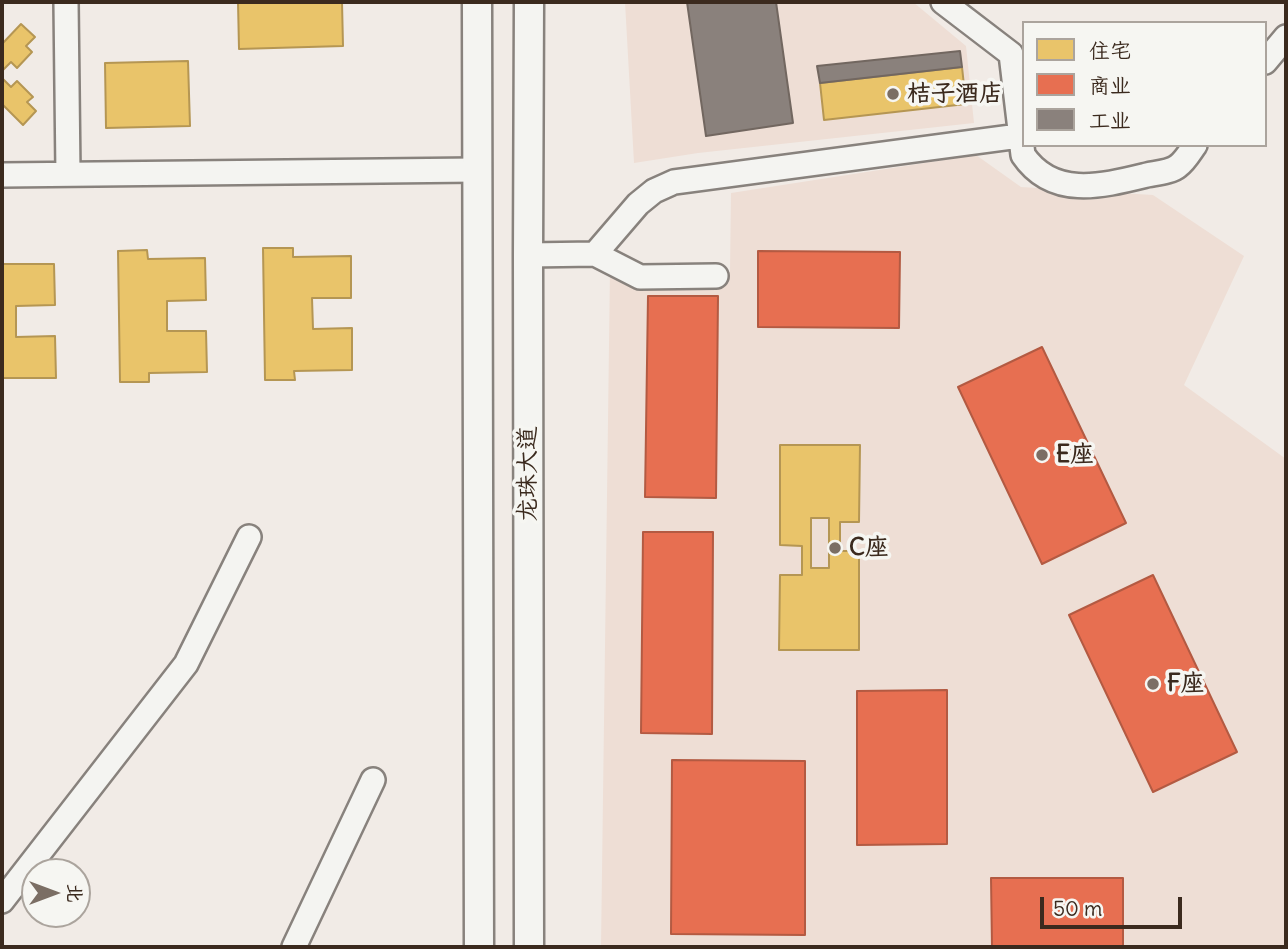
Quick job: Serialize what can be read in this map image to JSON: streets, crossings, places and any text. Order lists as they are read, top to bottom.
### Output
{
  "streets": {
    "main road": ["龙珠大道"]
  },
  "places": [
    "桔子酒店",
    "E座",
    "C座",
    "F座"
  ],
  "legend": ["住宅", "商业", "工业"],
  "scale_bar": "50 m",
  "north": "right"
}
